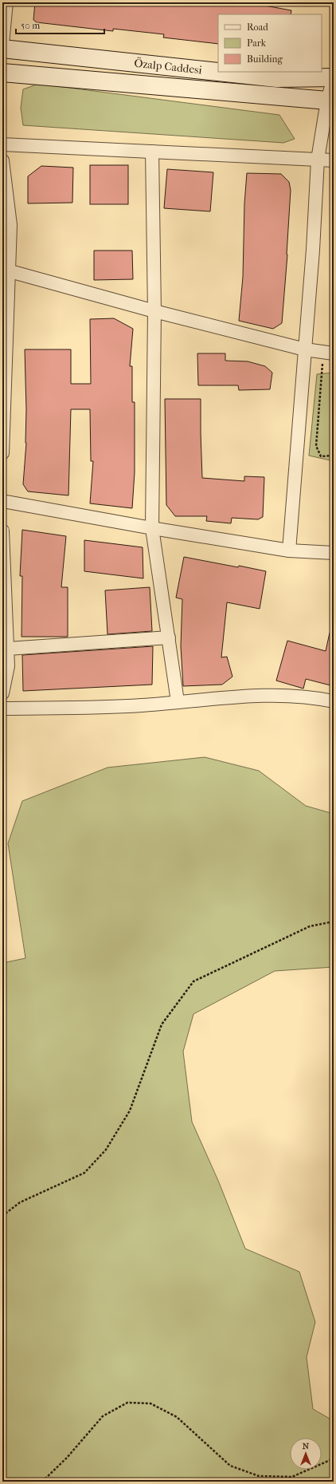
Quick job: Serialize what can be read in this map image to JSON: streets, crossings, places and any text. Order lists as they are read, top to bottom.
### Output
{
  "streets": {
    "main road": ["Özalp Caddesi"]
  },
  "legend": ["Road", "Park", "Building"],
  "scale_bar": "50 m",
  "north": "top"
}
